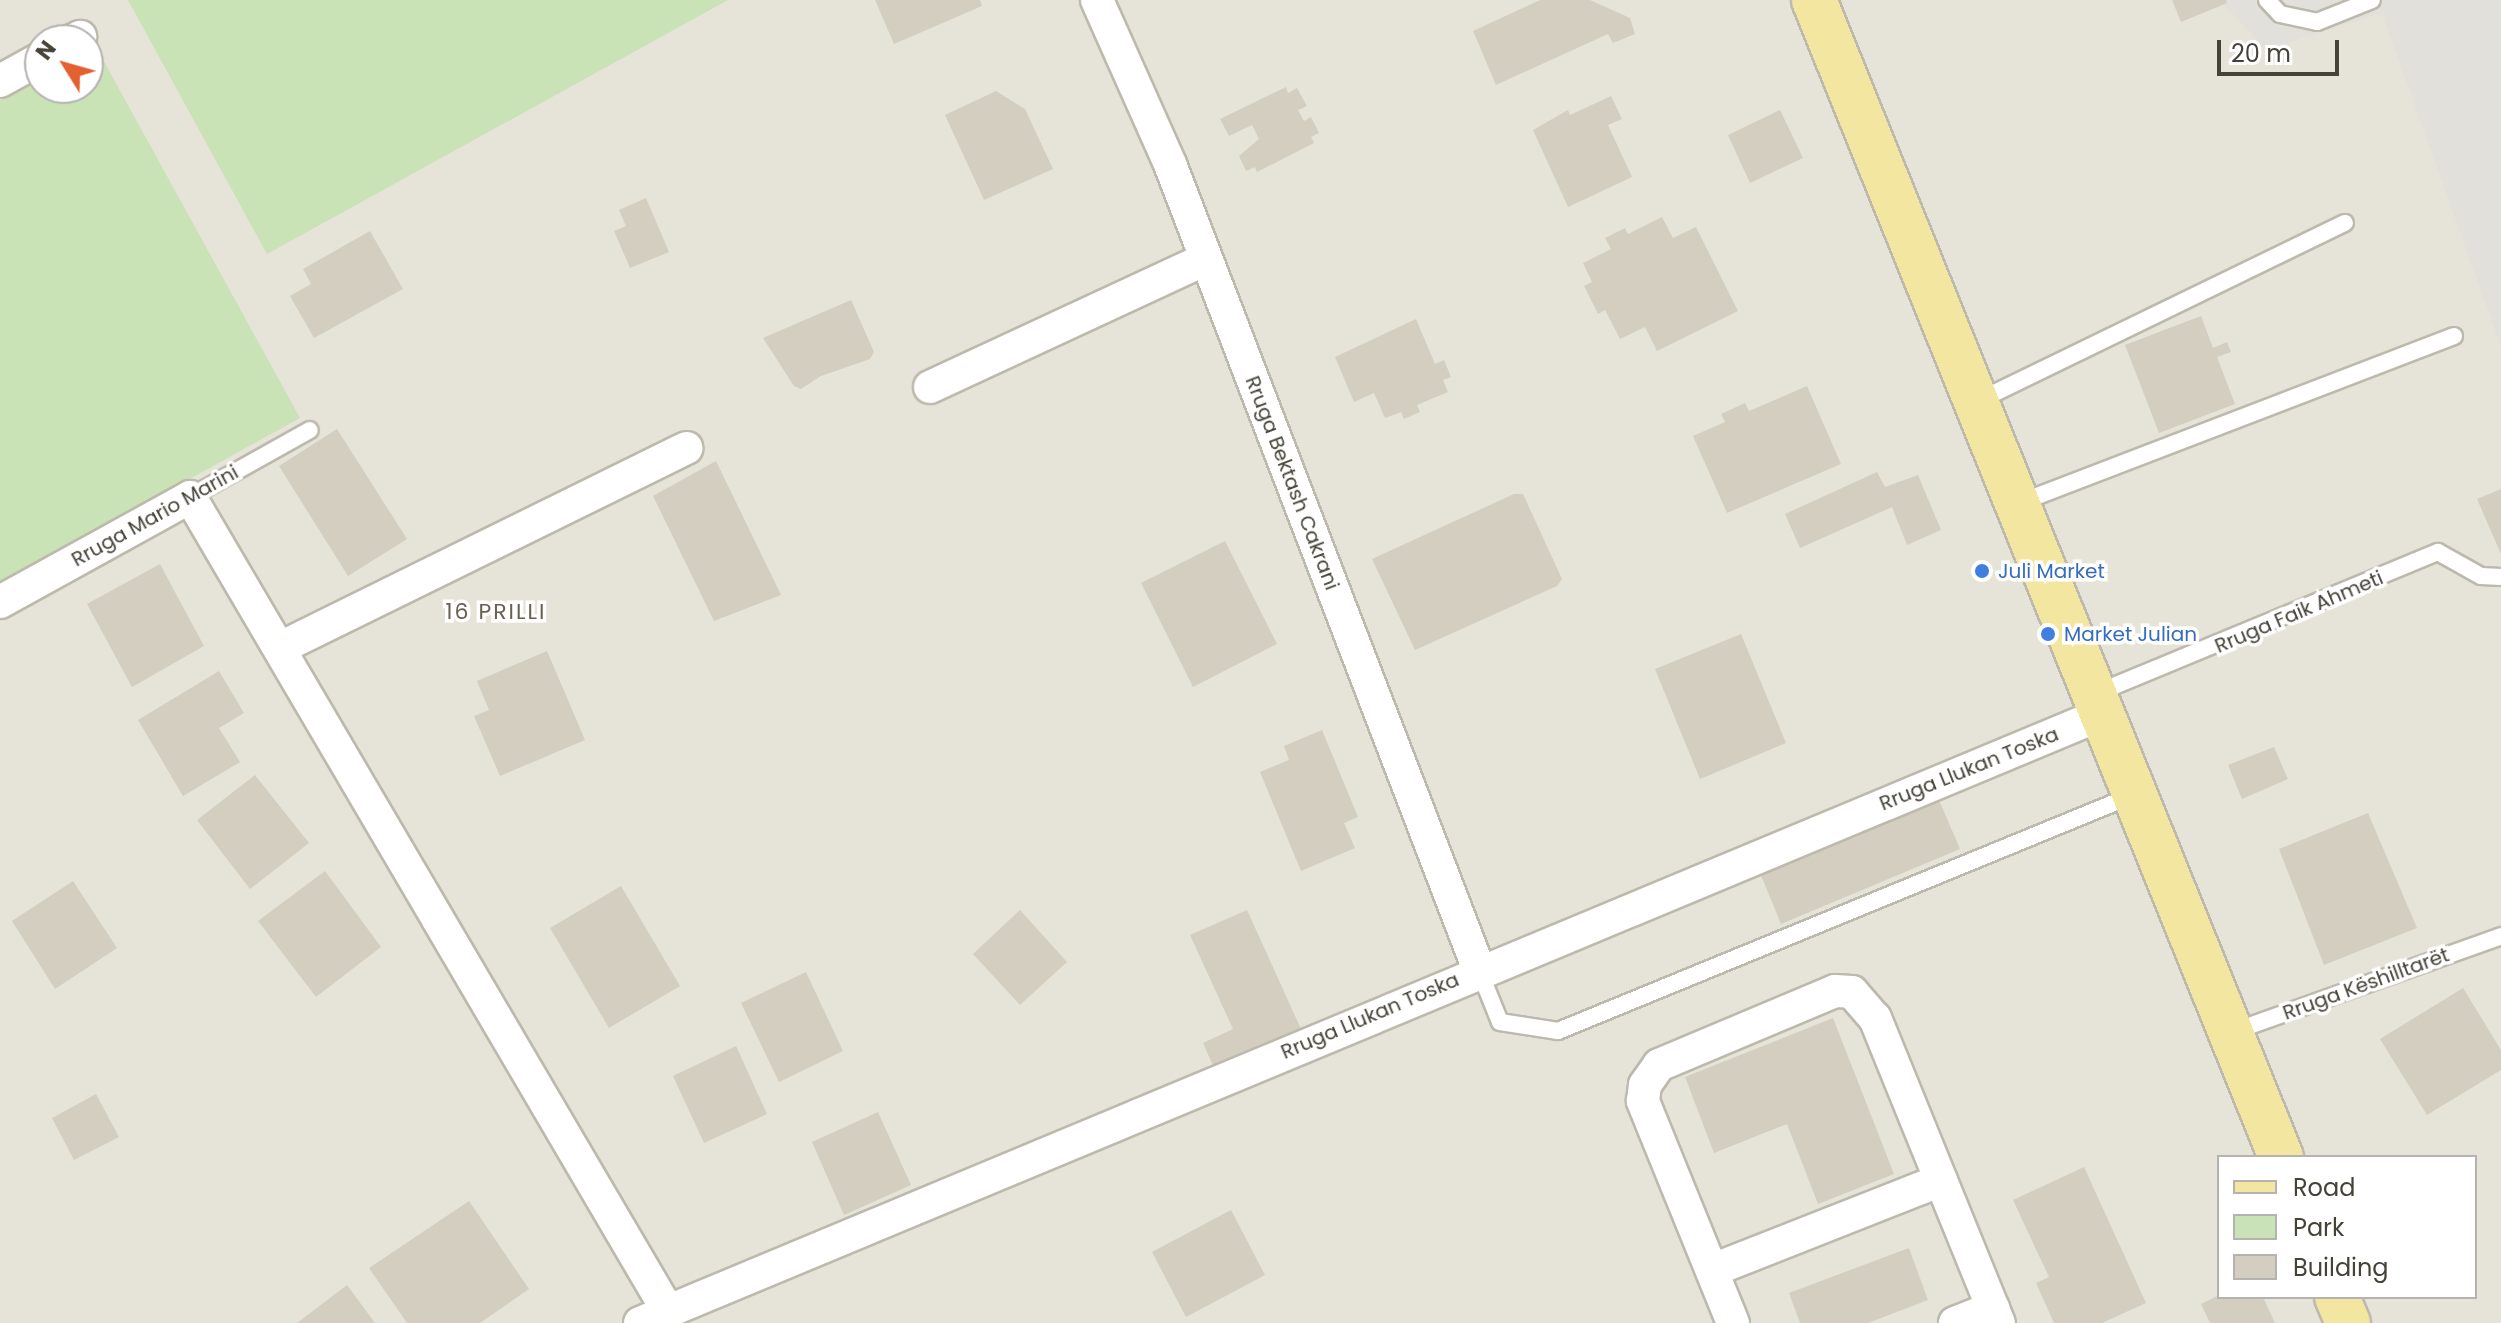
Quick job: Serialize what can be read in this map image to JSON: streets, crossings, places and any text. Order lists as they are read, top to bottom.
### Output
{
  "streets": {
    "street": ["Rruga Bektash Cakrani", "Rruga Mario Marini", "Rruga Llukan Toska"],
    "lane": ["Rruga Faik Ahmeti", "Rruga Këshilltarët"]
  },
  "crossings": [
    ["Rruga Bektash Cakrani", "Rruga Llukan Toska"],
    ["Rruga Faik Ahmeti", "Rruga Llukan Toska"]
  ],
  "districts": ["16 PRILLI"],
  "places": ["Juli Market", "Market Julian"],
  "legend": ["Road", "Park", "Building"],
  "scale_bar": "20 m",
  "north": "top left"
}
